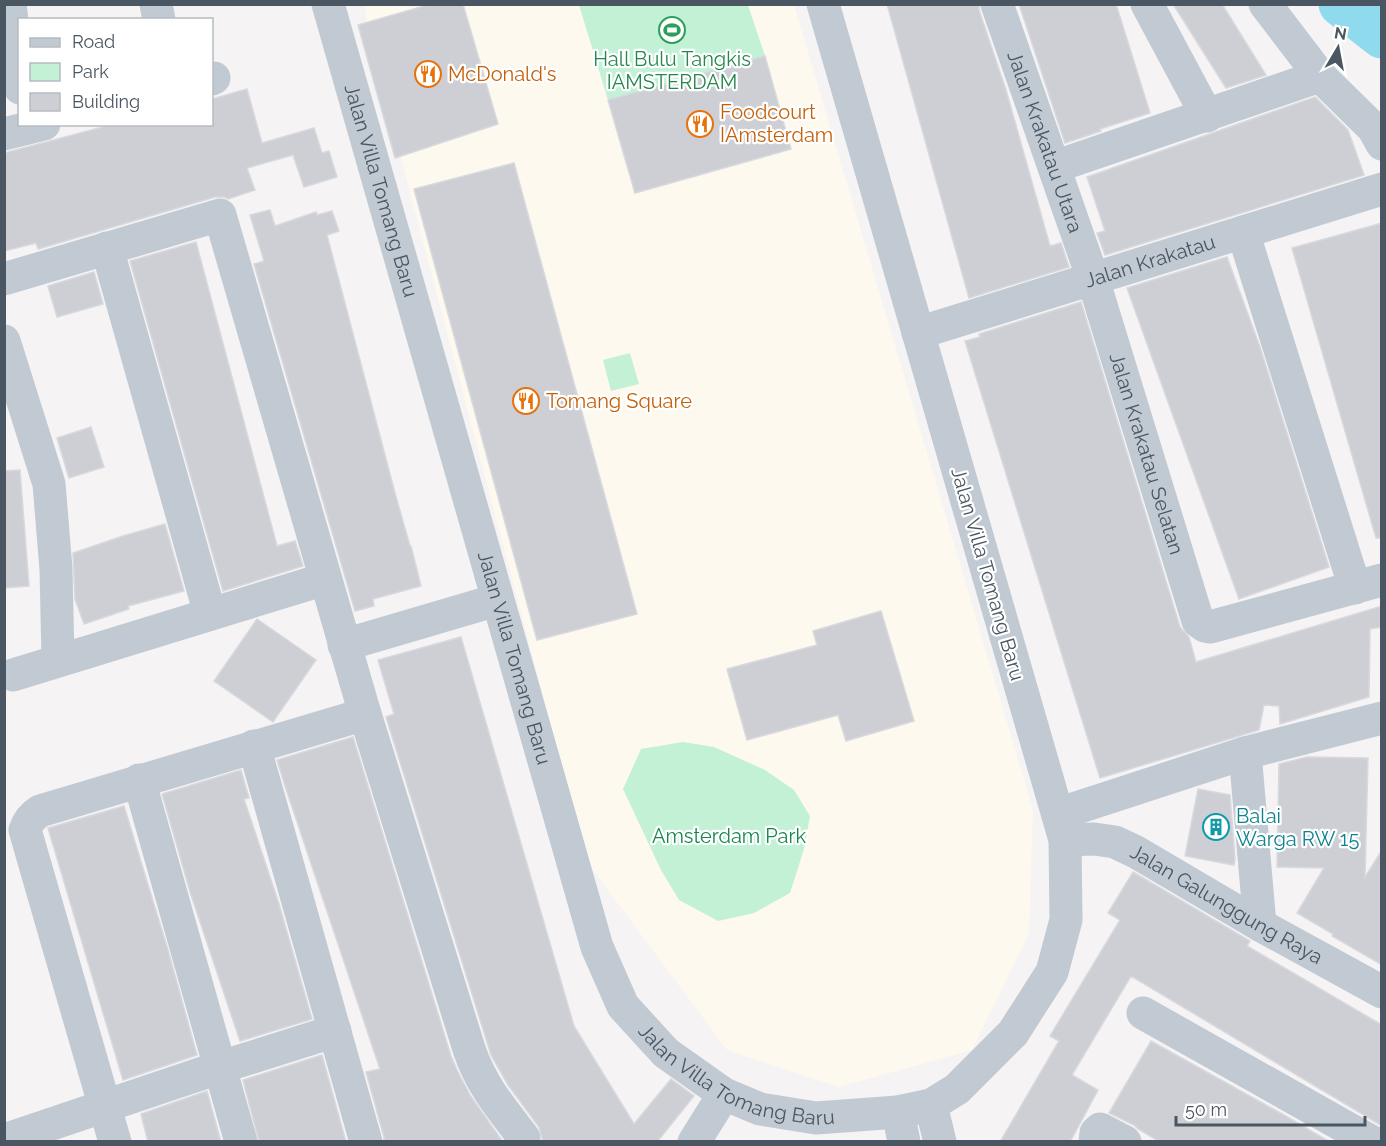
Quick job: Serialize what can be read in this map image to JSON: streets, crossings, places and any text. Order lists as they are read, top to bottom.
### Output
{
  "streets": {
    "street": [
      "Jalan Krakatau Utara",
      "Jalan Villa Tomang Baru",
      "Jalan Krakatau",
      "Jalan Krakatau Selatan",
      "Jalan Galunggung Raya"
    ]
  },
  "crossings": [
    ["Jalan Krakatau Utara", "Jalan Krakatau"],
    ["Jalan Krakatau Utara", "Jalan Krakatau Selatan"],
    ["Jalan Villa Tomang Baru", "Jalan Krakatau"],
    ["Jalan Villa Tomang Baru", "Jalan Galunggung Raya"],
    ["Jalan Krakatau", "Jalan Krakatau Selatan"]
  ],
  "parks": ["Amsterdam Park"],
  "places": {
    "sports": ["Hall Bulu Tangkis IAMSTERDAM"],
    "restaurant": ["McDonald's", "Foodcourt IAmsterdam", "Tomang Square"],
    "building": ["Balai Warga RW 15"]
  },
  "legend": ["Road", "Park", "Building"],
  "scale_bar": "50 m",
  "north": "top"
}
